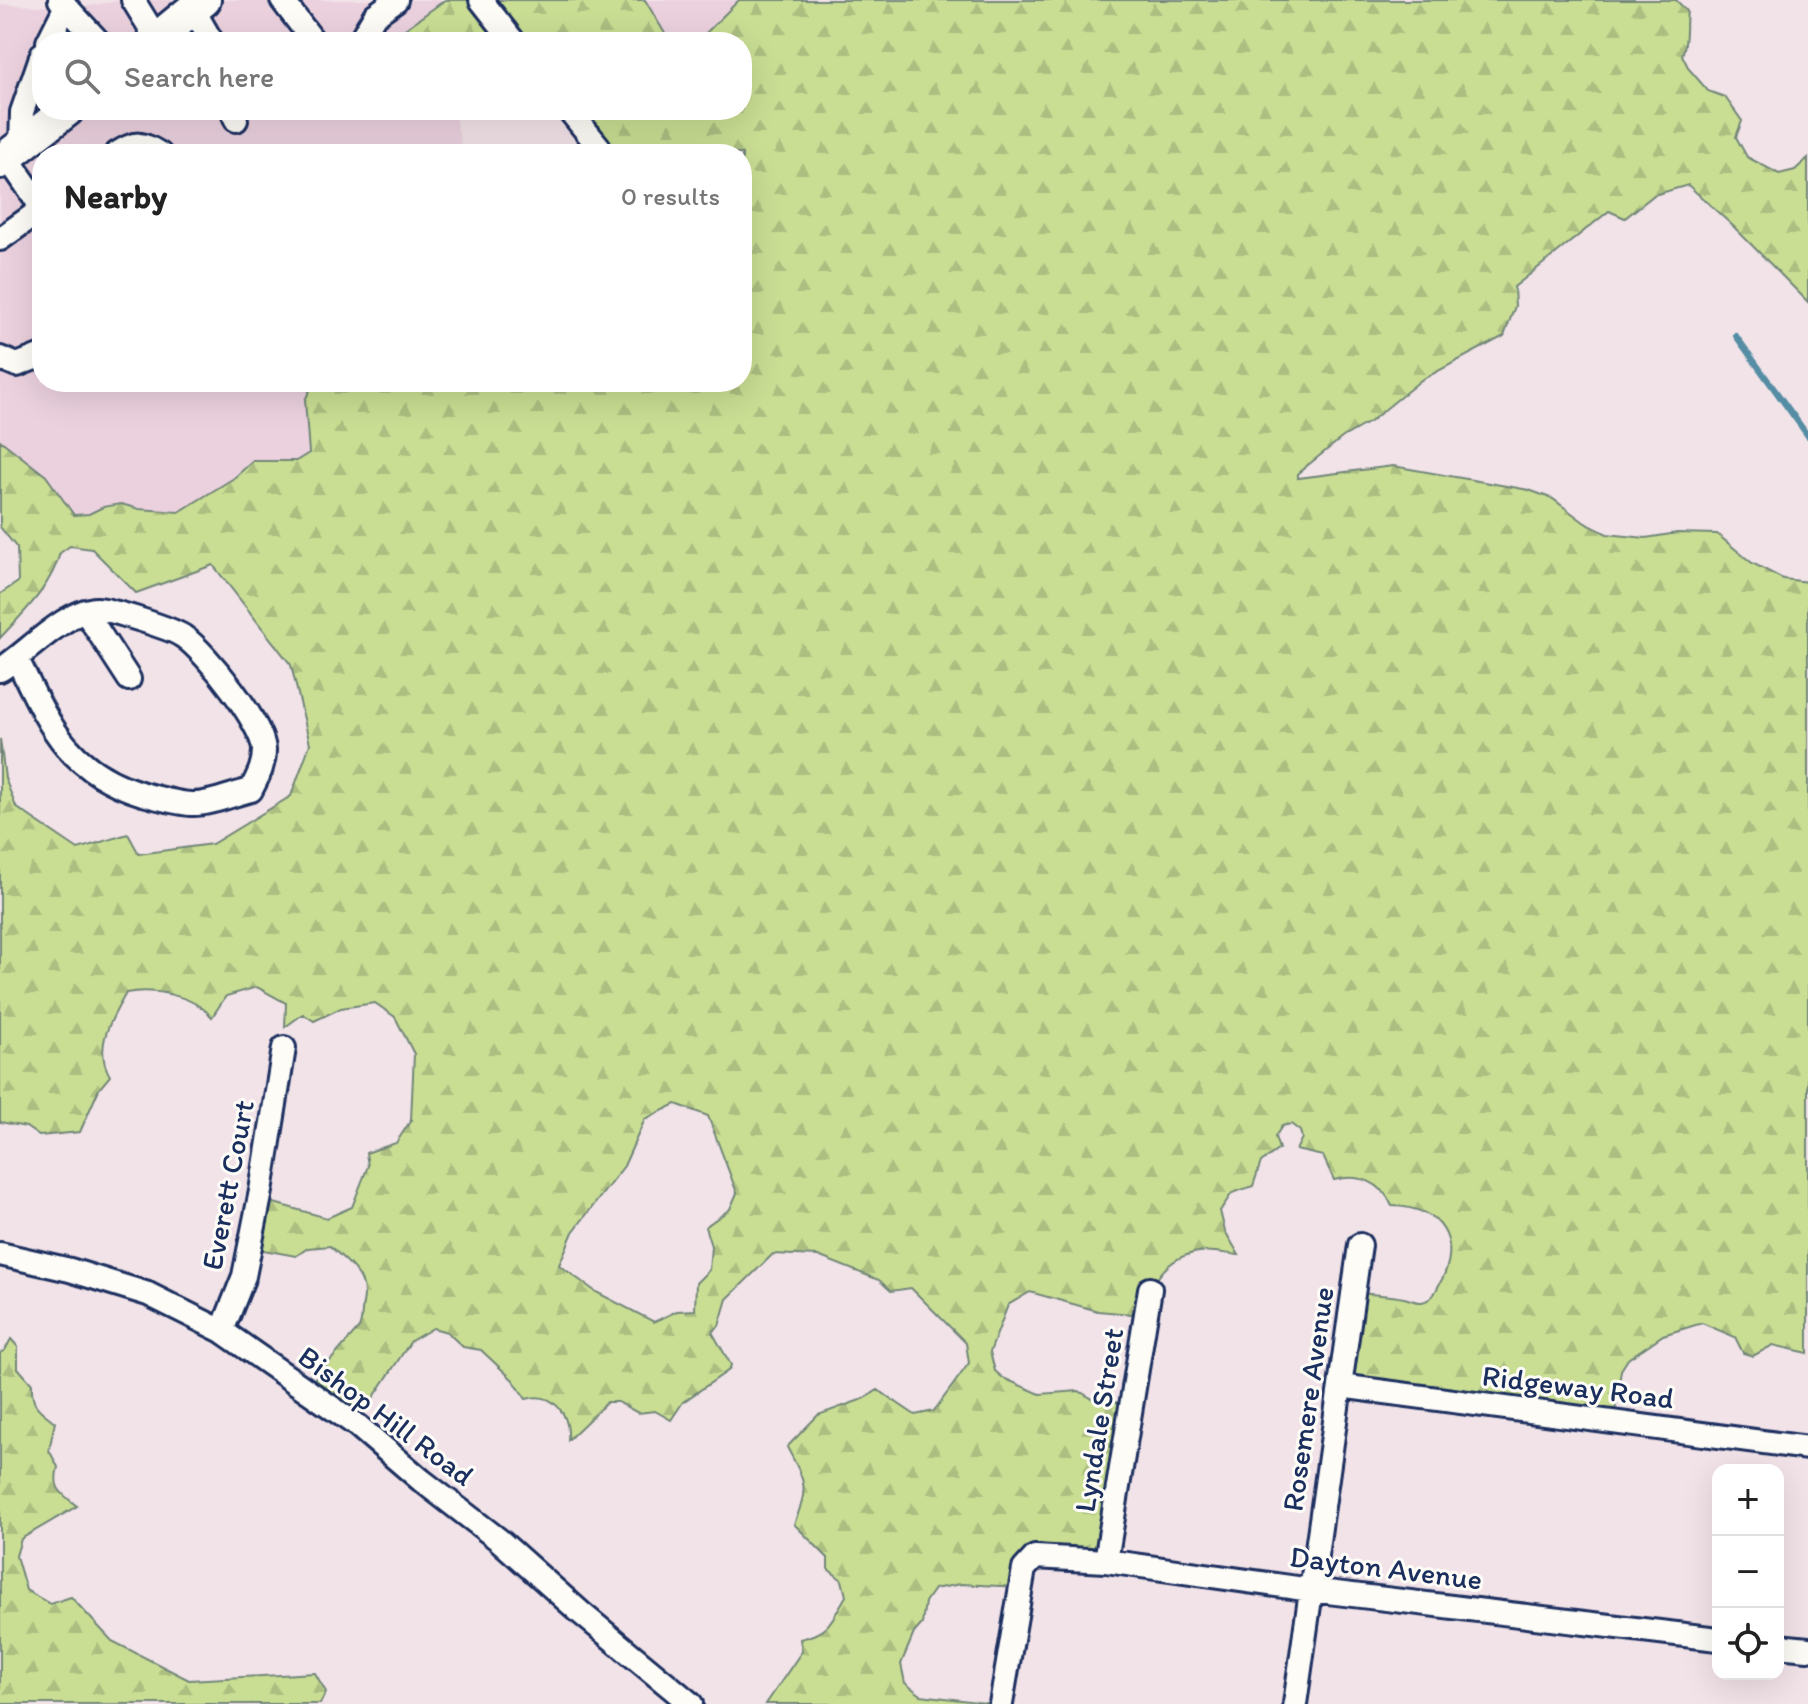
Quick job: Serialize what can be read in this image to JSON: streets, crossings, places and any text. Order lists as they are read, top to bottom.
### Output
{
  "streets": {
    "street": [
      "Everett Court",
      "Ridgeway Road",
      "Rosemere Avenue",
      "Bishop Hill Road",
      "Lyndale Street",
      "Dayton Avenue"
    ]
  },
  "crossings": [
    ["Everett Court", "Bishop Hill Road"],
    ["Ridgeway Road", "Rosemere Avenue"],
    ["Rosemere Avenue", "Dayton Avenue"],
    ["Lyndale Street", "Dayton Avenue"]
  ],
  "page": {
    "search": "Search here",
    "heading": ["Nearby", "0 results"],
    "map_buttons": ["+", "−"]
  }
}
